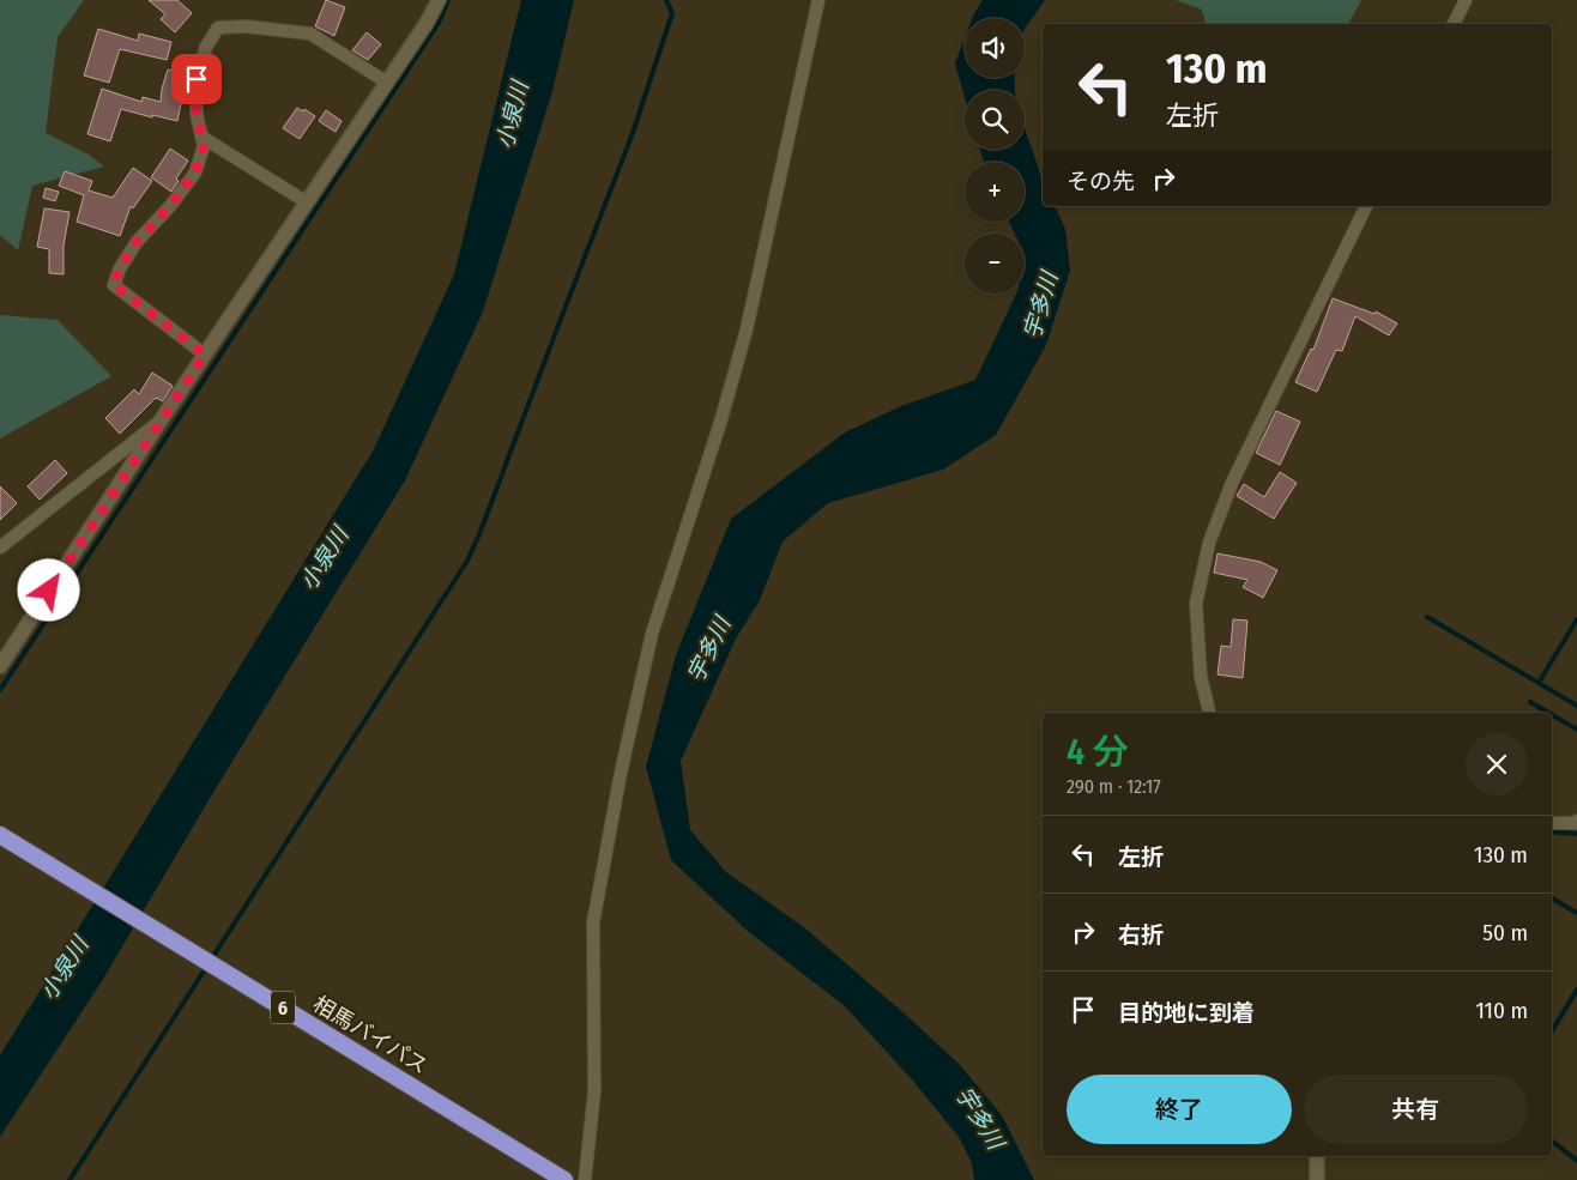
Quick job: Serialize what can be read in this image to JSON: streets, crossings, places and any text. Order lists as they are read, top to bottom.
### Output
{
  "streets": {
    "highway": ["6", "相馬バイパス"]
  },
  "water": ["小泉川", "宇多川"],
  "page": {
    "map_buttons": ["+", "−"],
    "turn": ["130 m", "左折"],
    "then": "その先",
    "heading": ["4 分", "290 m · 12:17"],
    "list": [
      {
        "name": "左折",
        "value": "130 m"
      },
      {
        "name": "右折",
        "value": "50 m"
      },
      {
        "name": "目的地に到着",
        "value": "110 m"
      }
    ],
    "buttons": ["終了", "共有"]
  }
}
